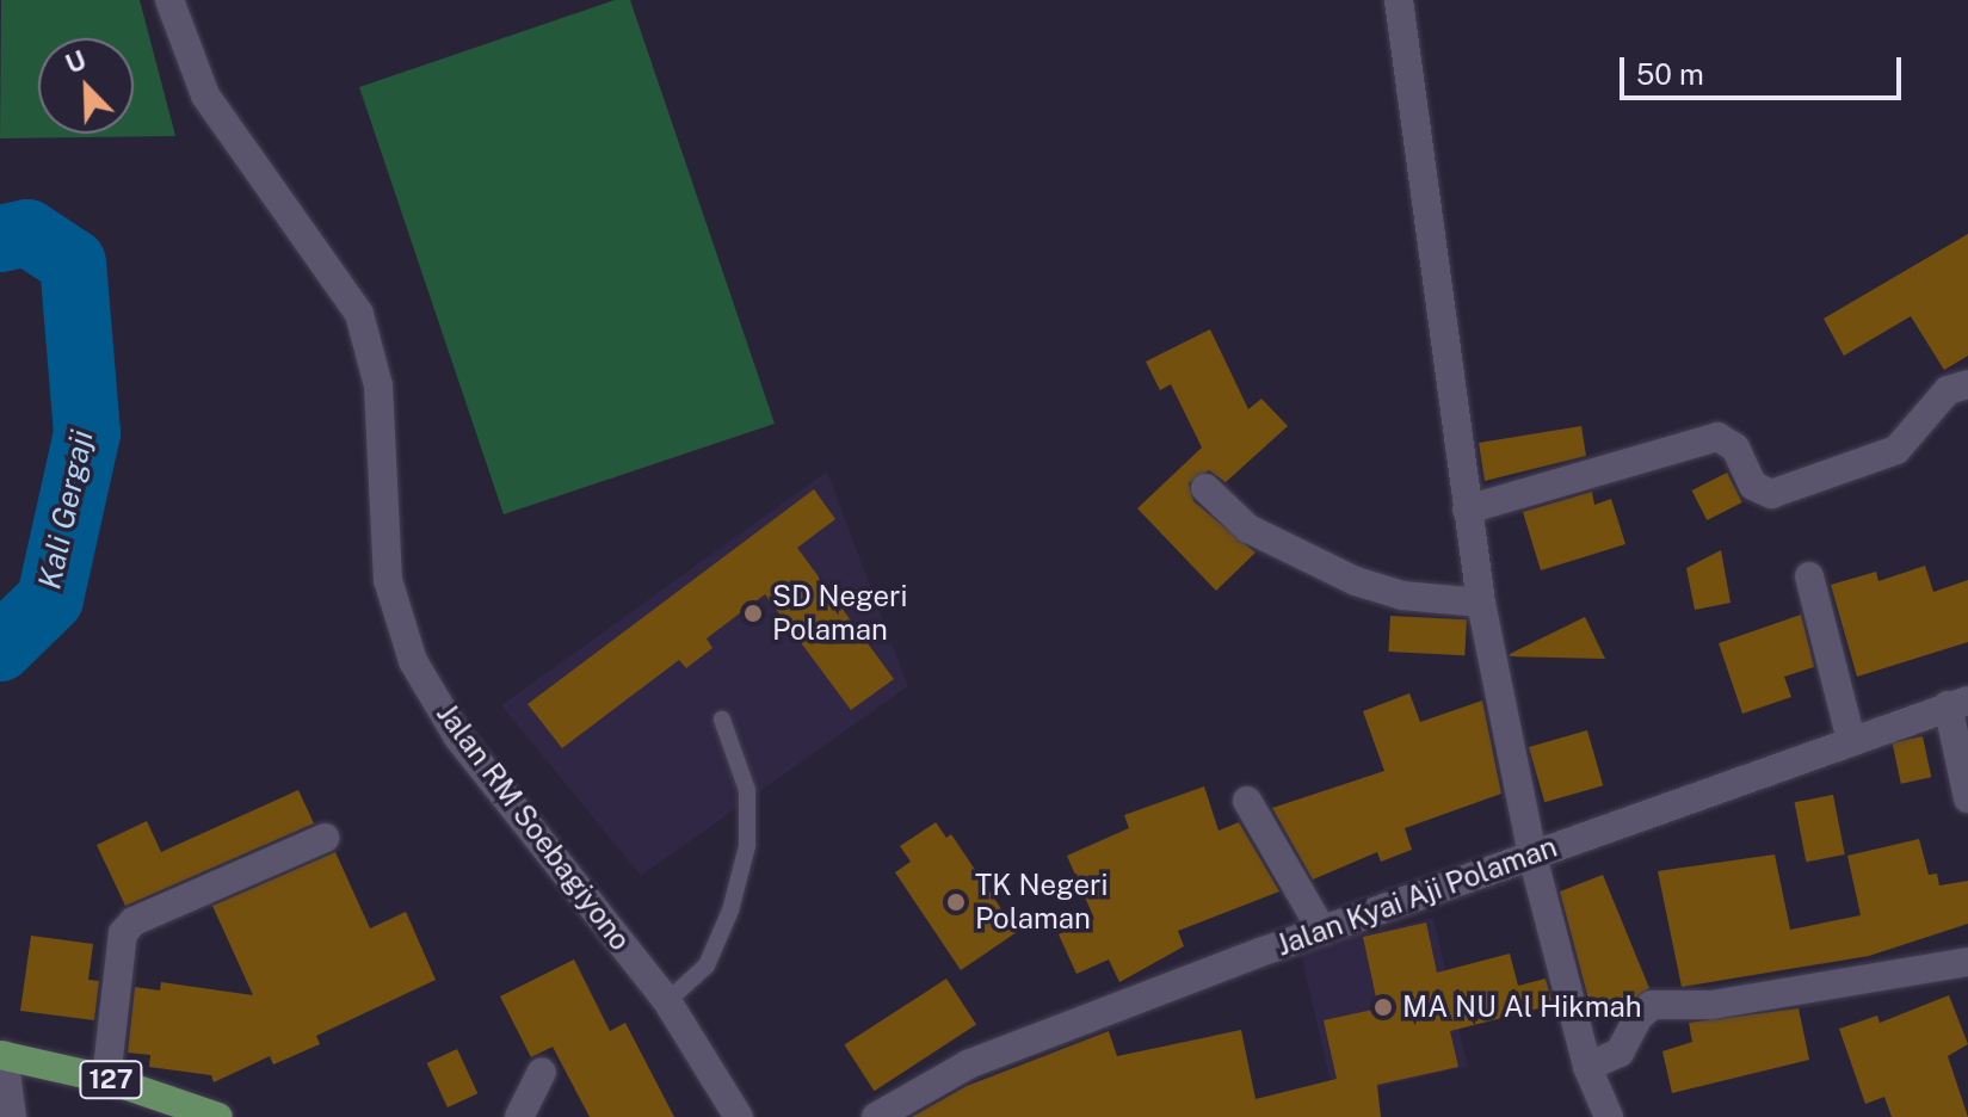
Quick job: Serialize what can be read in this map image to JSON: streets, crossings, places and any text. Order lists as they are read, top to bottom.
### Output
{
  "streets": {
    "main road": ["127"],
    "street": ["Jalan RM Soebagiyono", "Jalan Kyai Aji Polaman"]
  },
  "water": ["Kali Gergaji"],
  "places": ["SD Negeri Polaman", "TK Negeri Polaman", "MA NU Al Hikmah"],
  "scale_bar": "50 m",
  "north": "top left"
}
